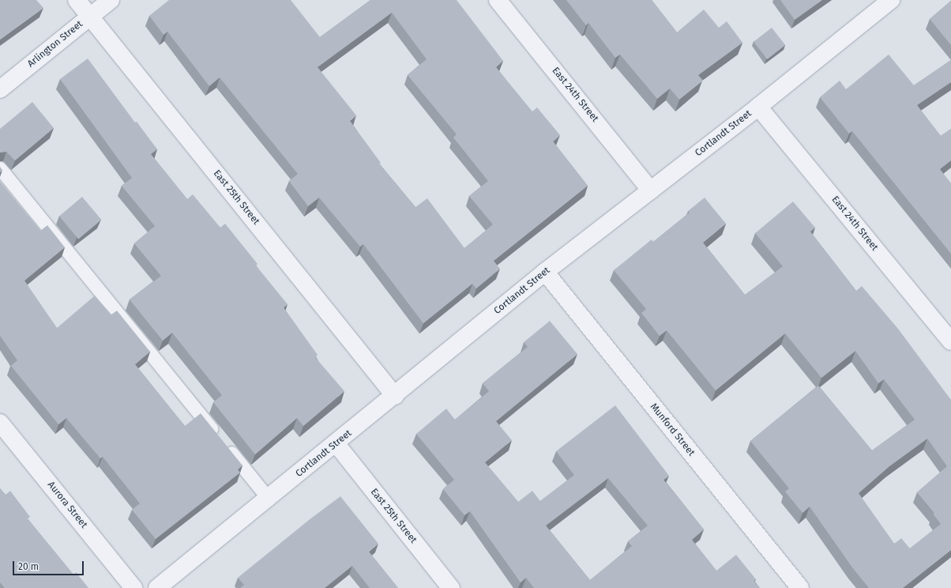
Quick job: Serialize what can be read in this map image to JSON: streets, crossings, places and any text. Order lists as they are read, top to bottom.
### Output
{
  "streets": {
    "street": [
      "Arlington Street",
      "East 24th Street",
      "Cortlandt Street",
      "East 25th Street",
      "Munford Street",
      "Aurora Street"
    ]
  },
  "crossings": [
    ["Arlington Street", "East 25th Street"],
    ["East 24th Street", "Cortlandt Street"],
    ["Cortlandt Street", "East 25th Street"],
    ["Cortlandt Street", "Munford Street"]
  ],
  "scale_bar": "20 m"
}
